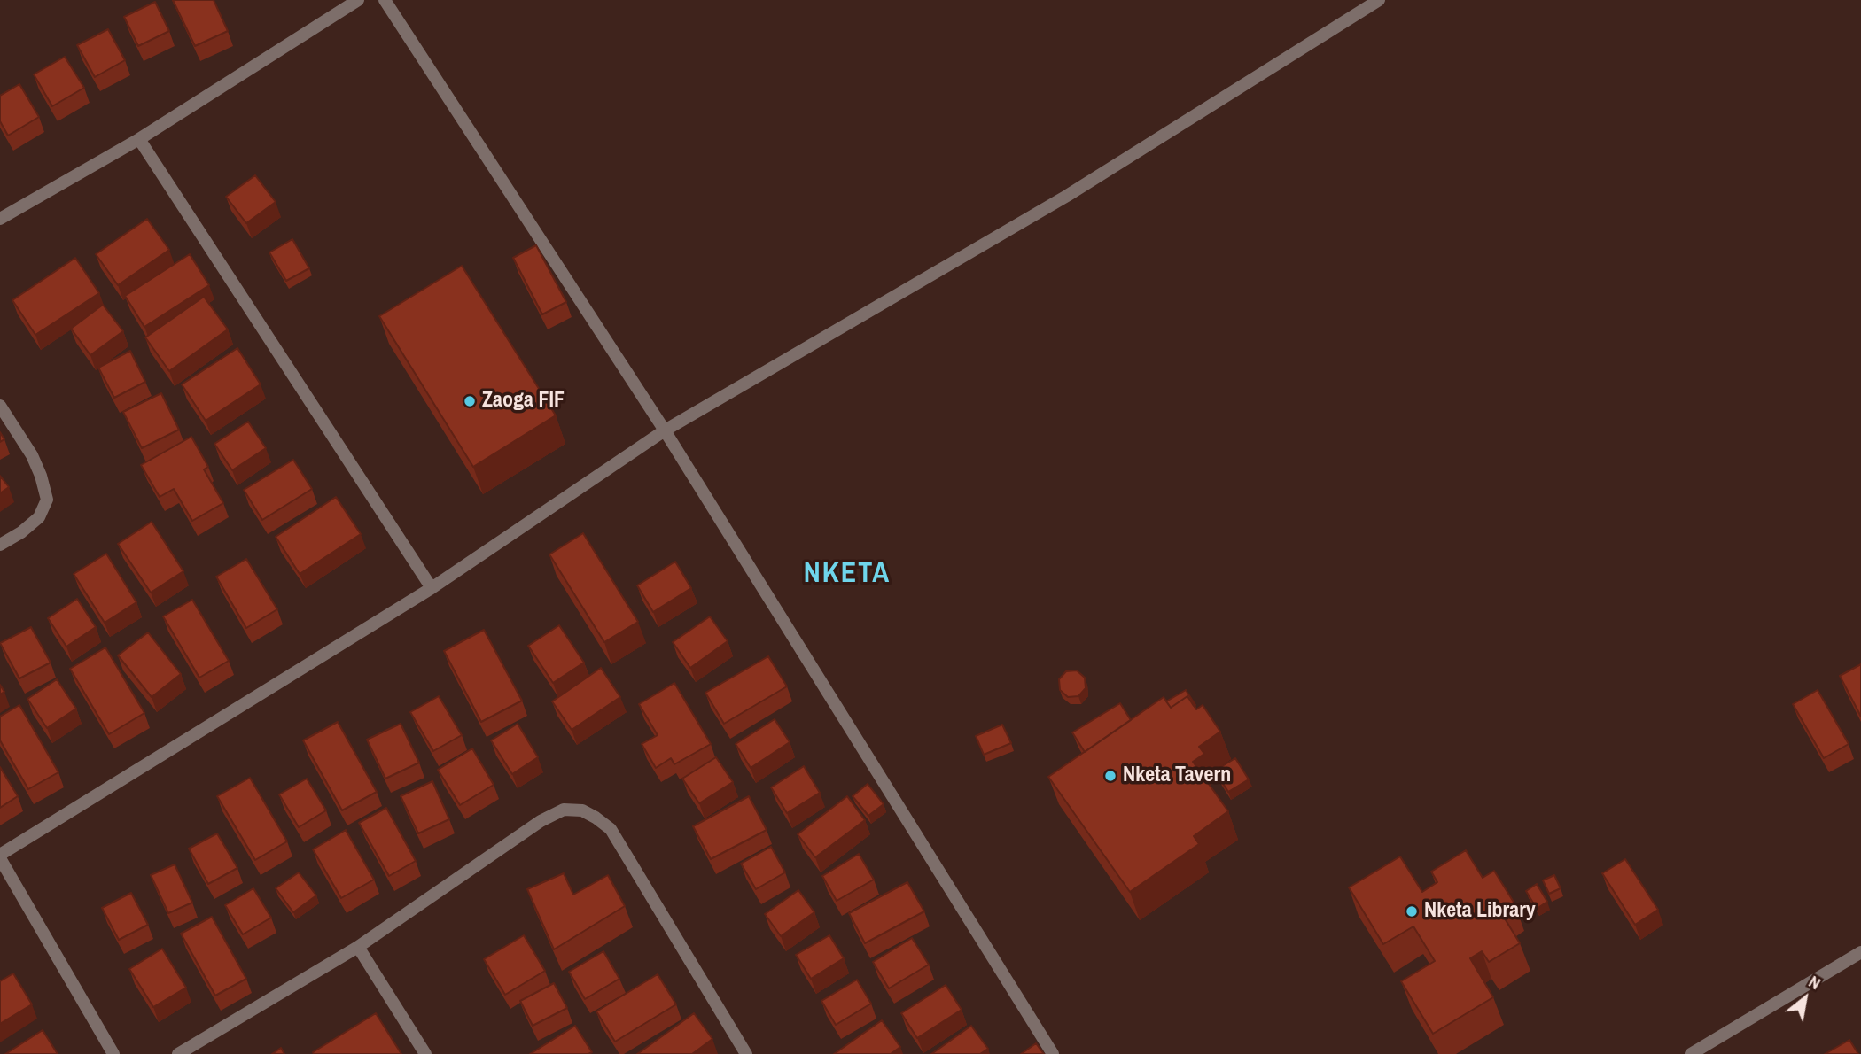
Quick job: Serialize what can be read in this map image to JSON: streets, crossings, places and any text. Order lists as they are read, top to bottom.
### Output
{
  "districts": ["NKETA"],
  "places": ["Zaoga FIF", "Nketa Tavern", "Nketa Library"],
  "north": "top right"
}
